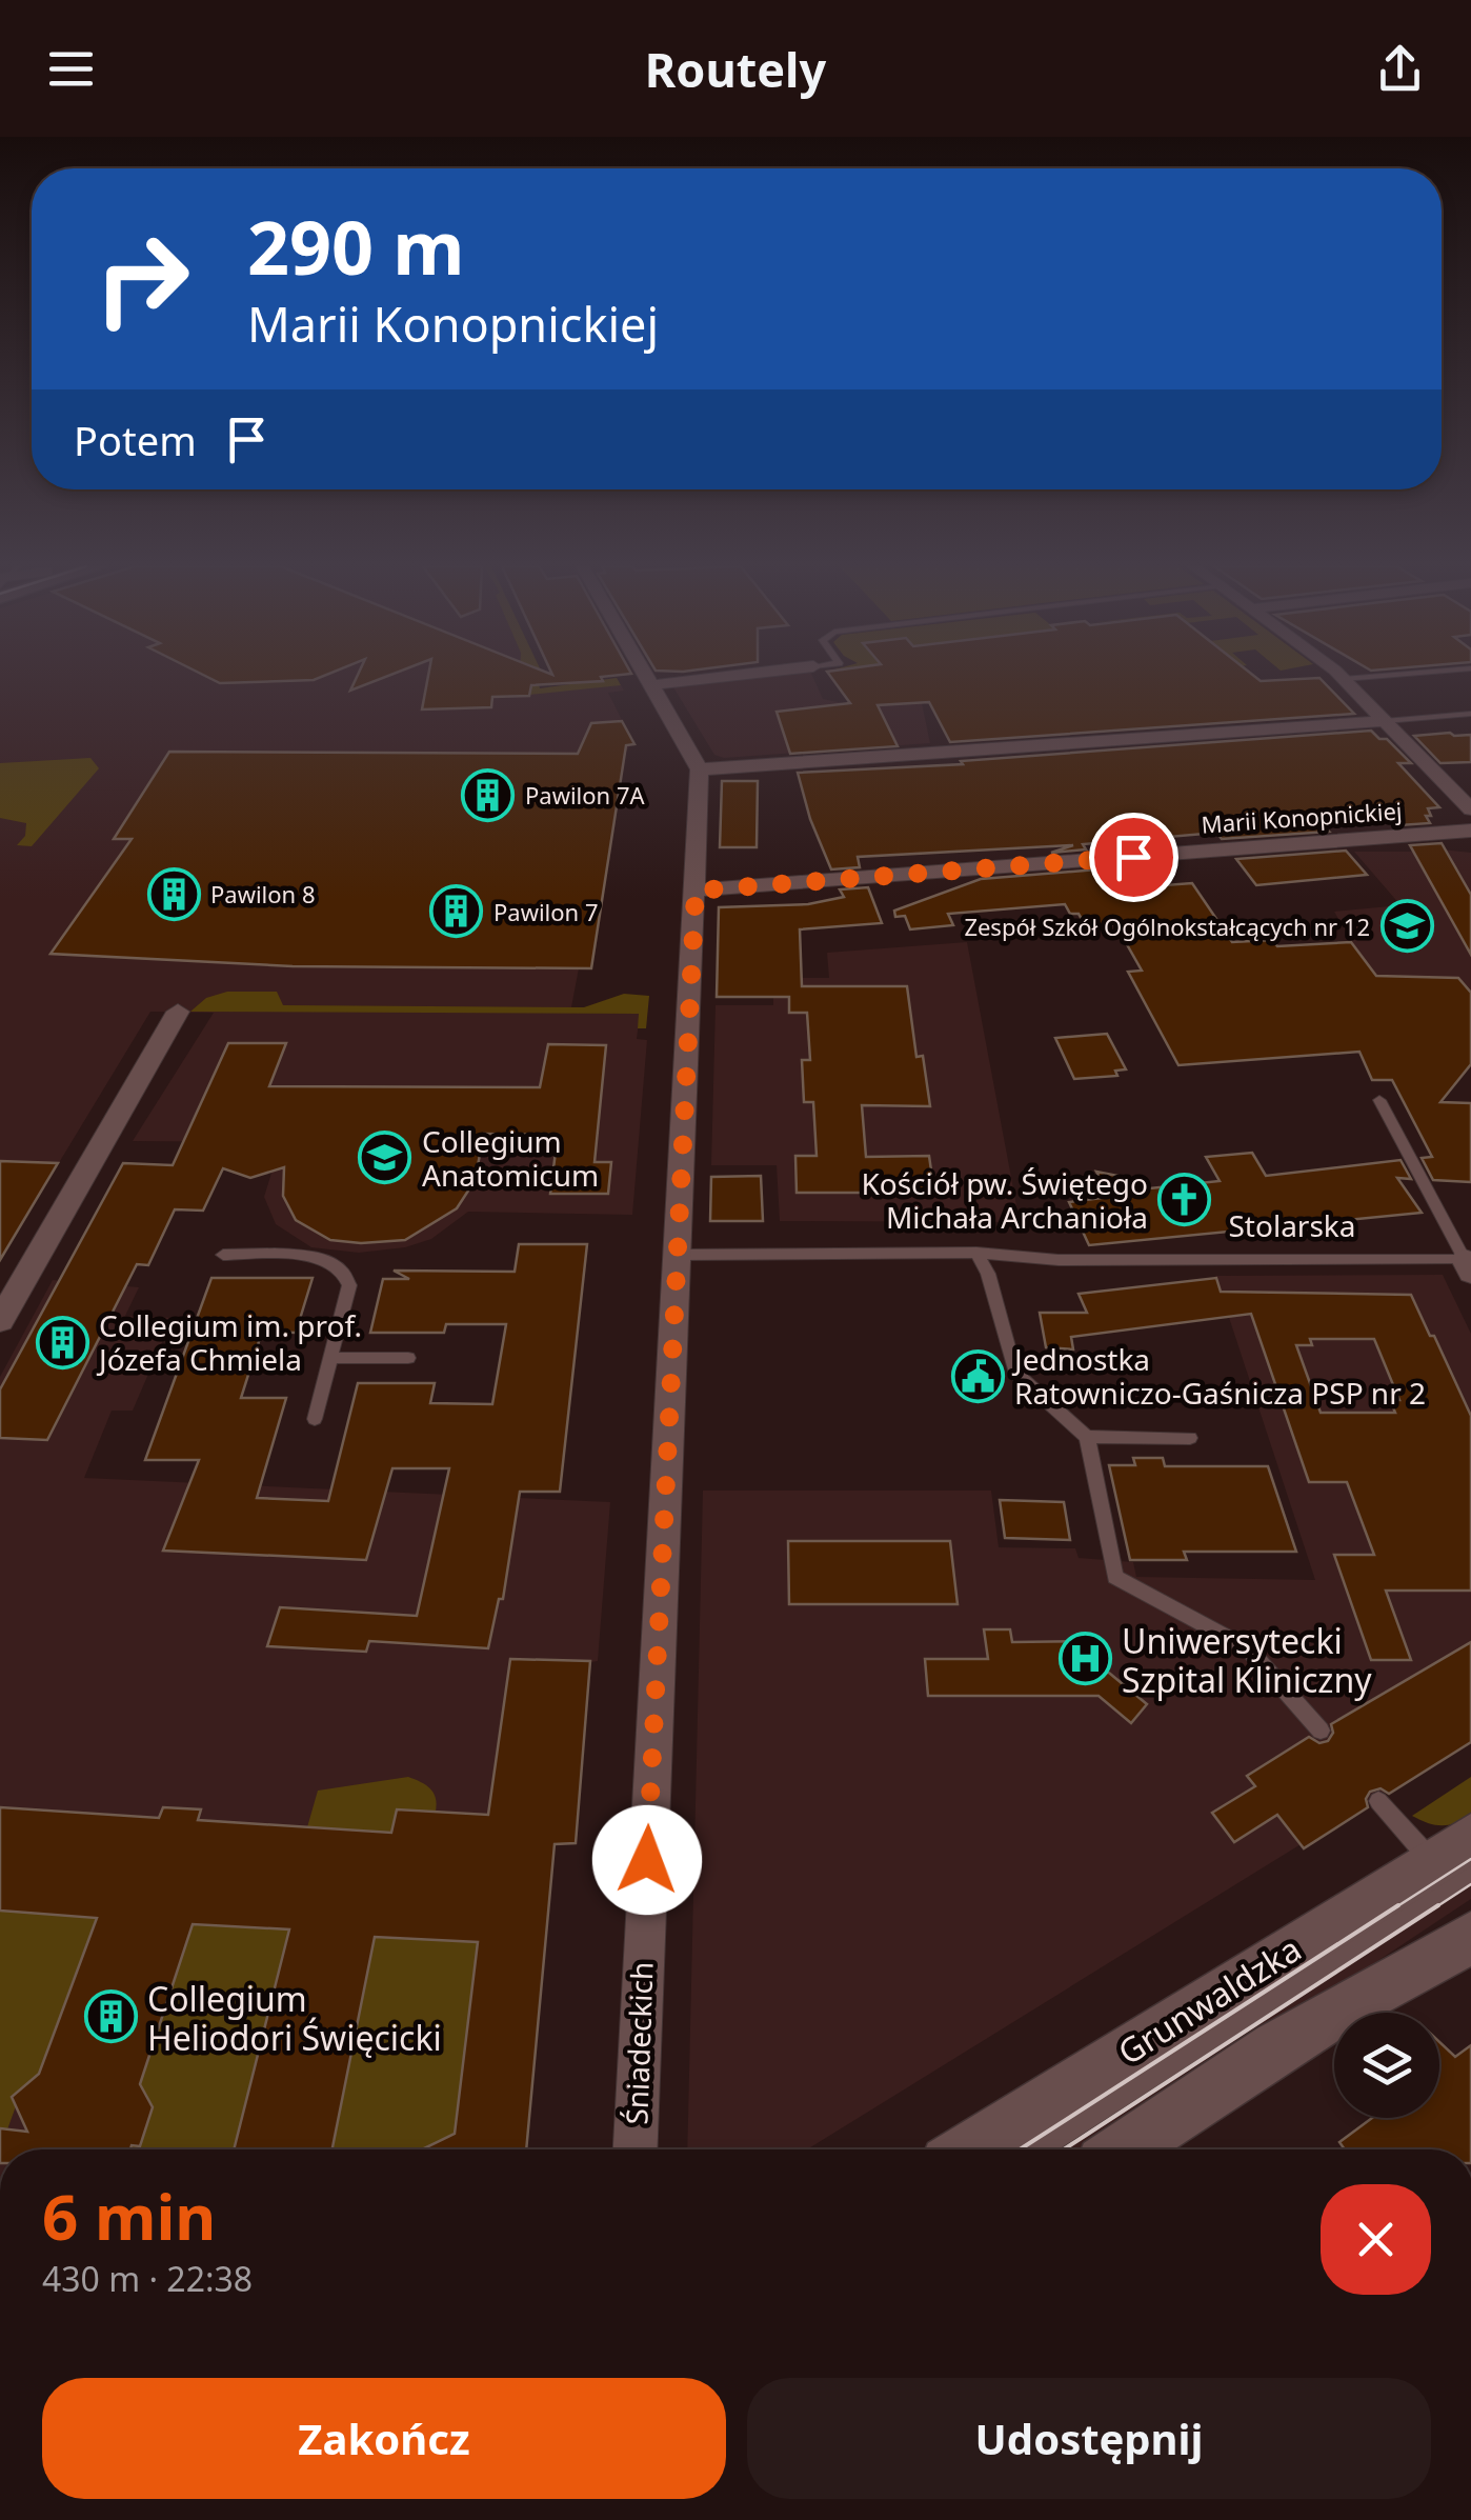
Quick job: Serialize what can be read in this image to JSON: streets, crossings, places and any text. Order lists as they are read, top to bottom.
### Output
{
  "streets": {
    "street": ["Marii Konopnickiej", "Grunwaldzka", "Śniadeckich"],
    "lane": ["Stolarska"]
  },
  "crossings": [
    ["Marii Konopnickiej", "Śniadeckich"],
    ["Stolarska", "Śniadeckich"]
  ],
  "places": {
    "building": [
      "Pawilon 7A",
      "Pawilon 8",
      "Pawilon 7",
      "Collegium im. prof. Józefa Chmiela",
      "Collegium Heliodori Święcicki"
    ],
    "school or university": ["Zespół Szkół Ogólnokstałcących nr 12", "Collegium Anatomicum"],
    "church": ["Kościół pw. Świętego Michała Archanioła"],
    "public building": ["Jednostka Ratowniczo-Gaśnicza PSP nr 2"],
    "hospital": ["Uniwersytecki Szpital Kliniczny"]
  },
  "page": {
    "header": "Routely",
    "turn": ["290 m", "Marii Konopnickiej"],
    "then": "Potem",
    "heading": ["6 min", "430 m · 22:38"],
    "buttons": ["Zakończ", "Udostępnij"]
  }
}
